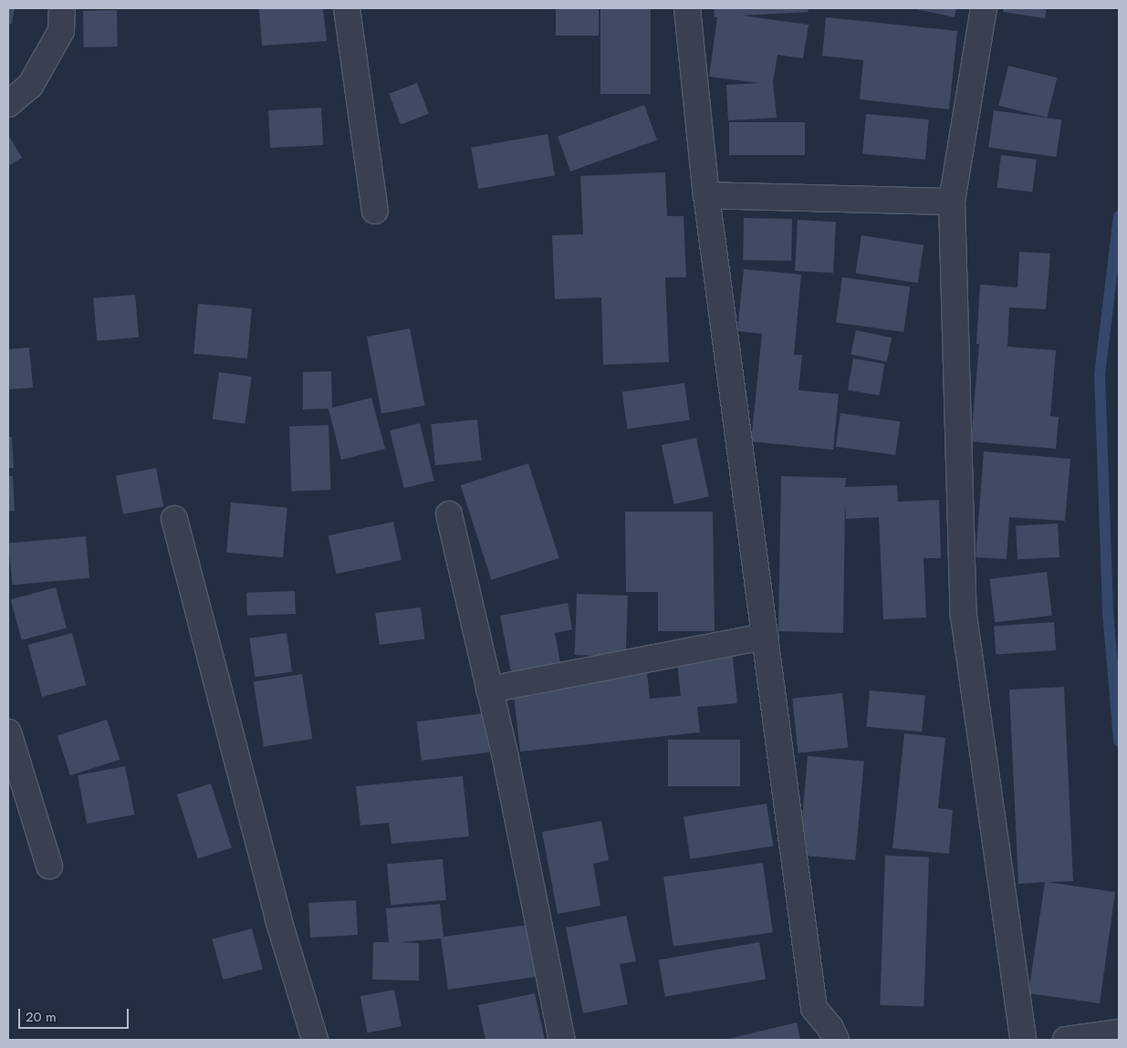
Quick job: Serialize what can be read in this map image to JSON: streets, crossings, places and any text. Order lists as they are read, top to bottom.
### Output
{
  "scale_bar": "20 m"
}
